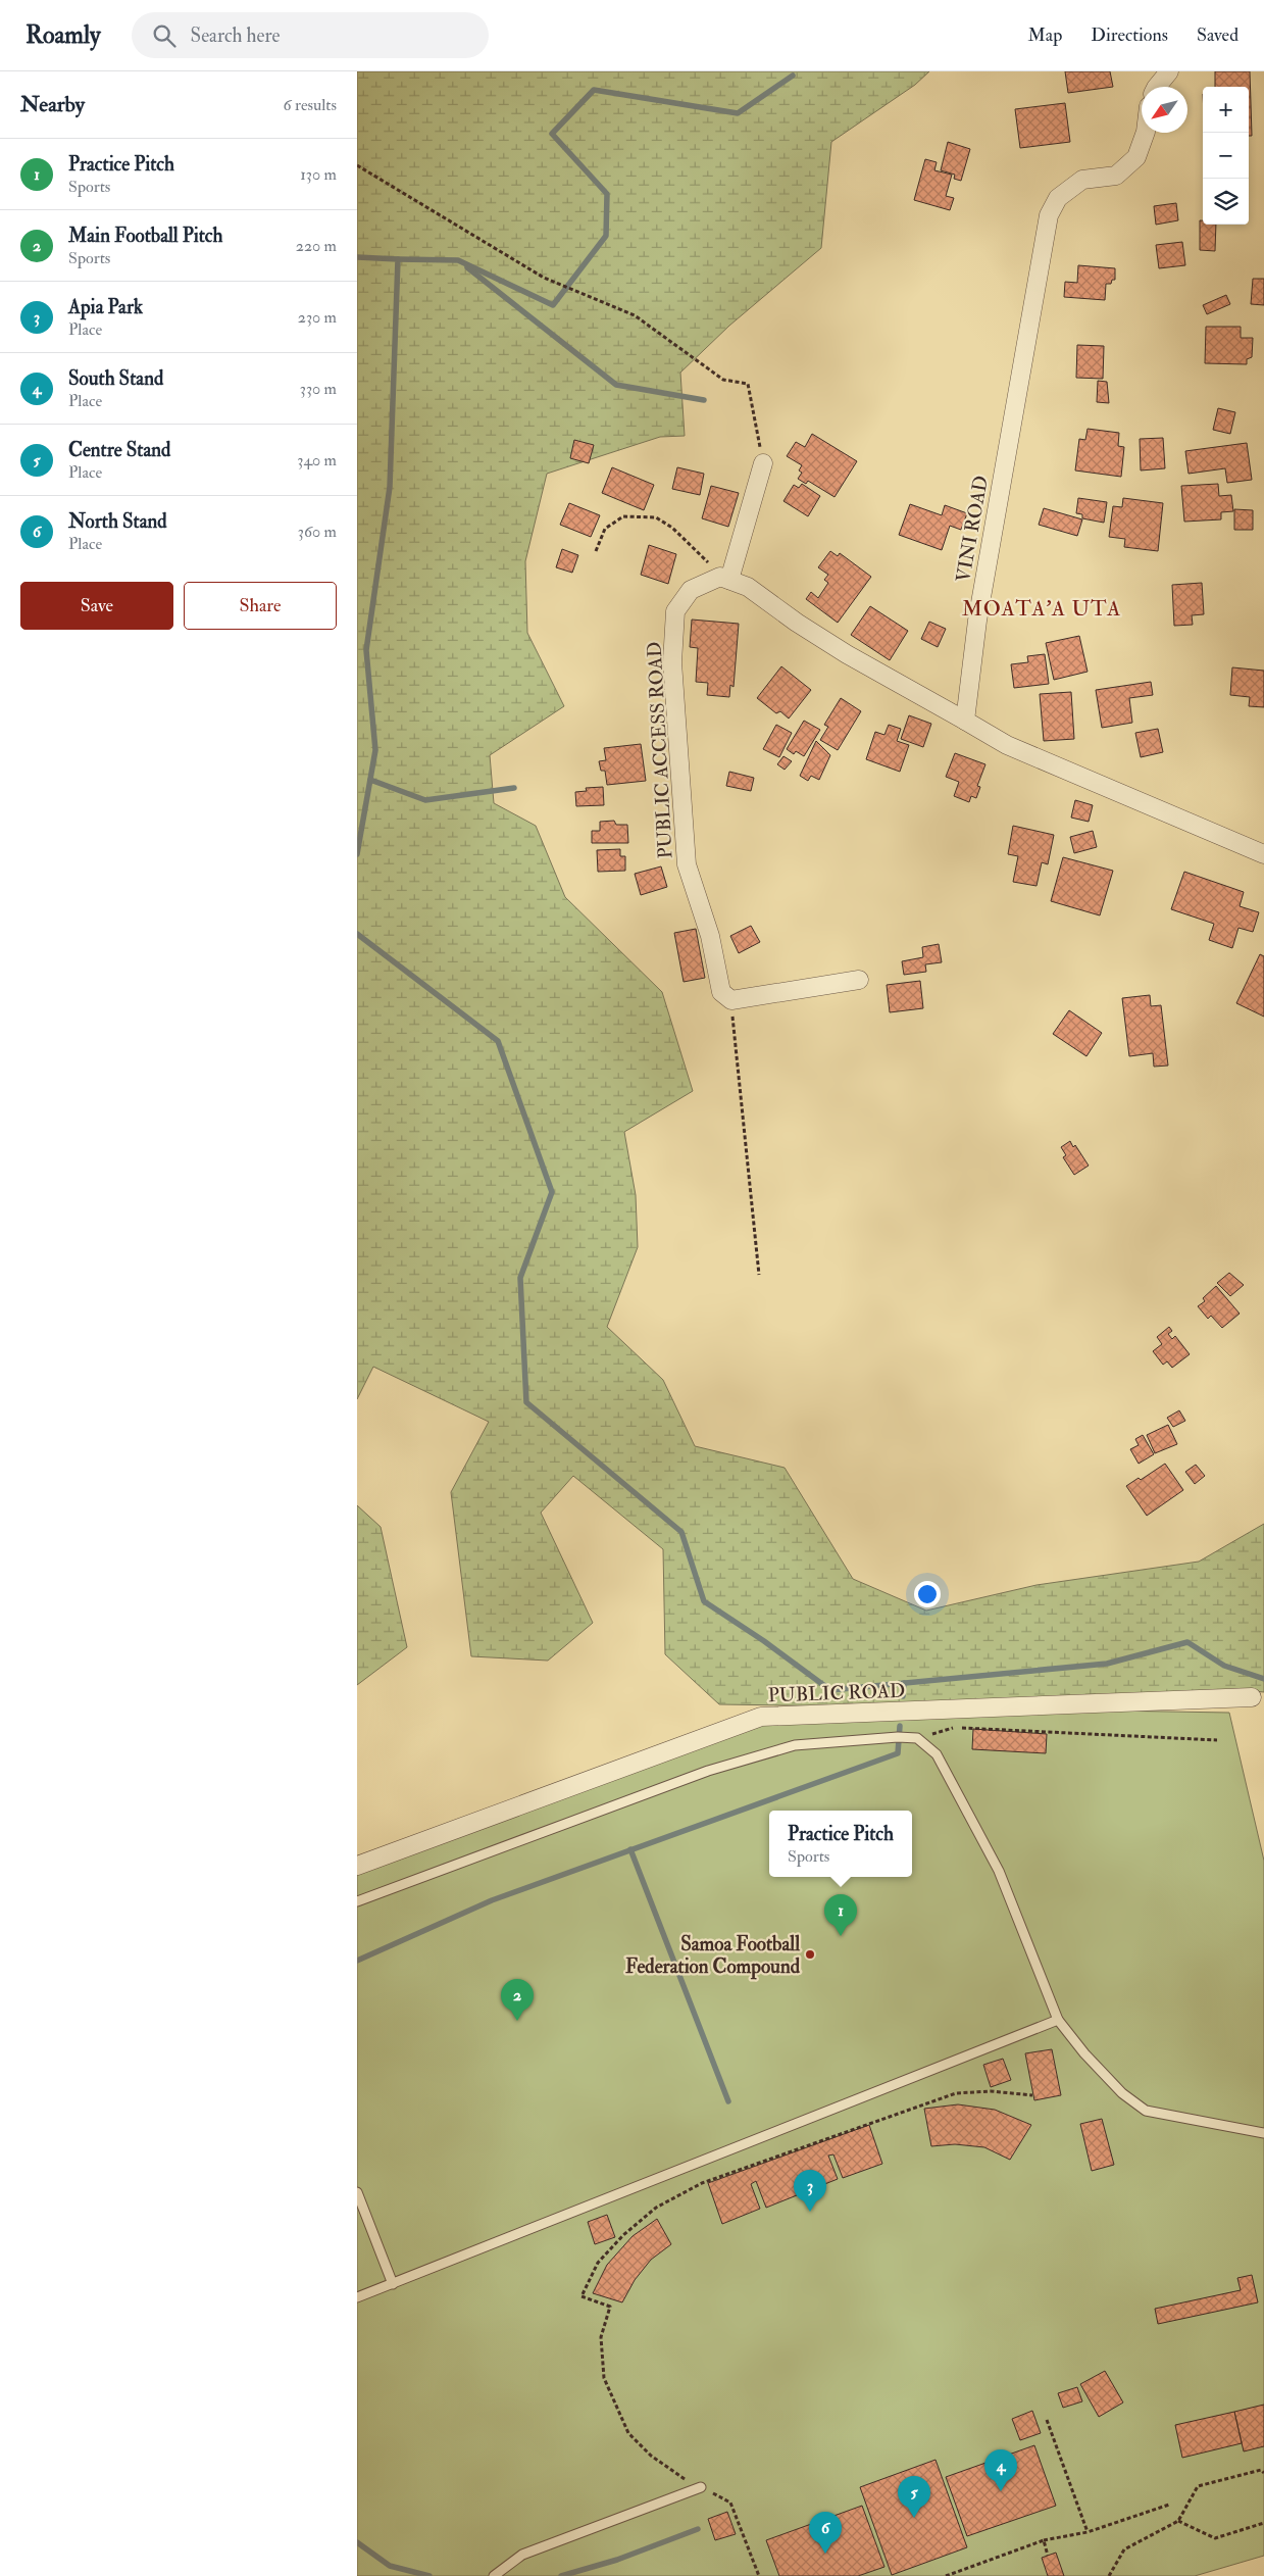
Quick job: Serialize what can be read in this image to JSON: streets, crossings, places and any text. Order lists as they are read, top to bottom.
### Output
{
  "streets": {
    "street": ["VINI ROAD", "PUBLIC ACCESS ROAD", "PUBLIC ROAD"]
  },
  "districts": ["MOATA'A UTA"],
  "places": ["Samoa Football Federation Compound"],
  "north": "bottom left",
  "page": {
    "header": "Roamly",
    "search": "Search here",
    "nav": ["Map", "Directions", "Saved"],
    "heading": ["Nearby", "6 results"],
    "map_buttons": ["+", "−"],
    "list": [
      {
        "mark": "1",
        "name": "Practice Pitch",
        "note": "Sports",
        "value": "130 m"
      },
      {
        "mark": "2",
        "name": "Main Football Pitch",
        "note": "Sports",
        "value": "220 m"
      },
      {
        "mark": "3",
        "name": "Apia Park",
        "note": "Place",
        "value": "230 m"
      },
      {
        "mark": "4",
        "name": "South Stand",
        "note": "Place",
        "value": "330 m"
      },
      {
        "mark": "5",
        "name": "Centre Stand",
        "note": "Place",
        "value": "340 m"
      },
      {
        "mark": "6",
        "name": "North Stand",
        "note": "Place",
        "value": "360 m"
      }
    ],
    "buttons": ["Save", "Share"],
    "popup": ["Practice Pitch", "Sports"],
    "pins": [
      "1",
      "2",
      "3",
      "4",
      "5",
      "6"
    ]
  }
}
